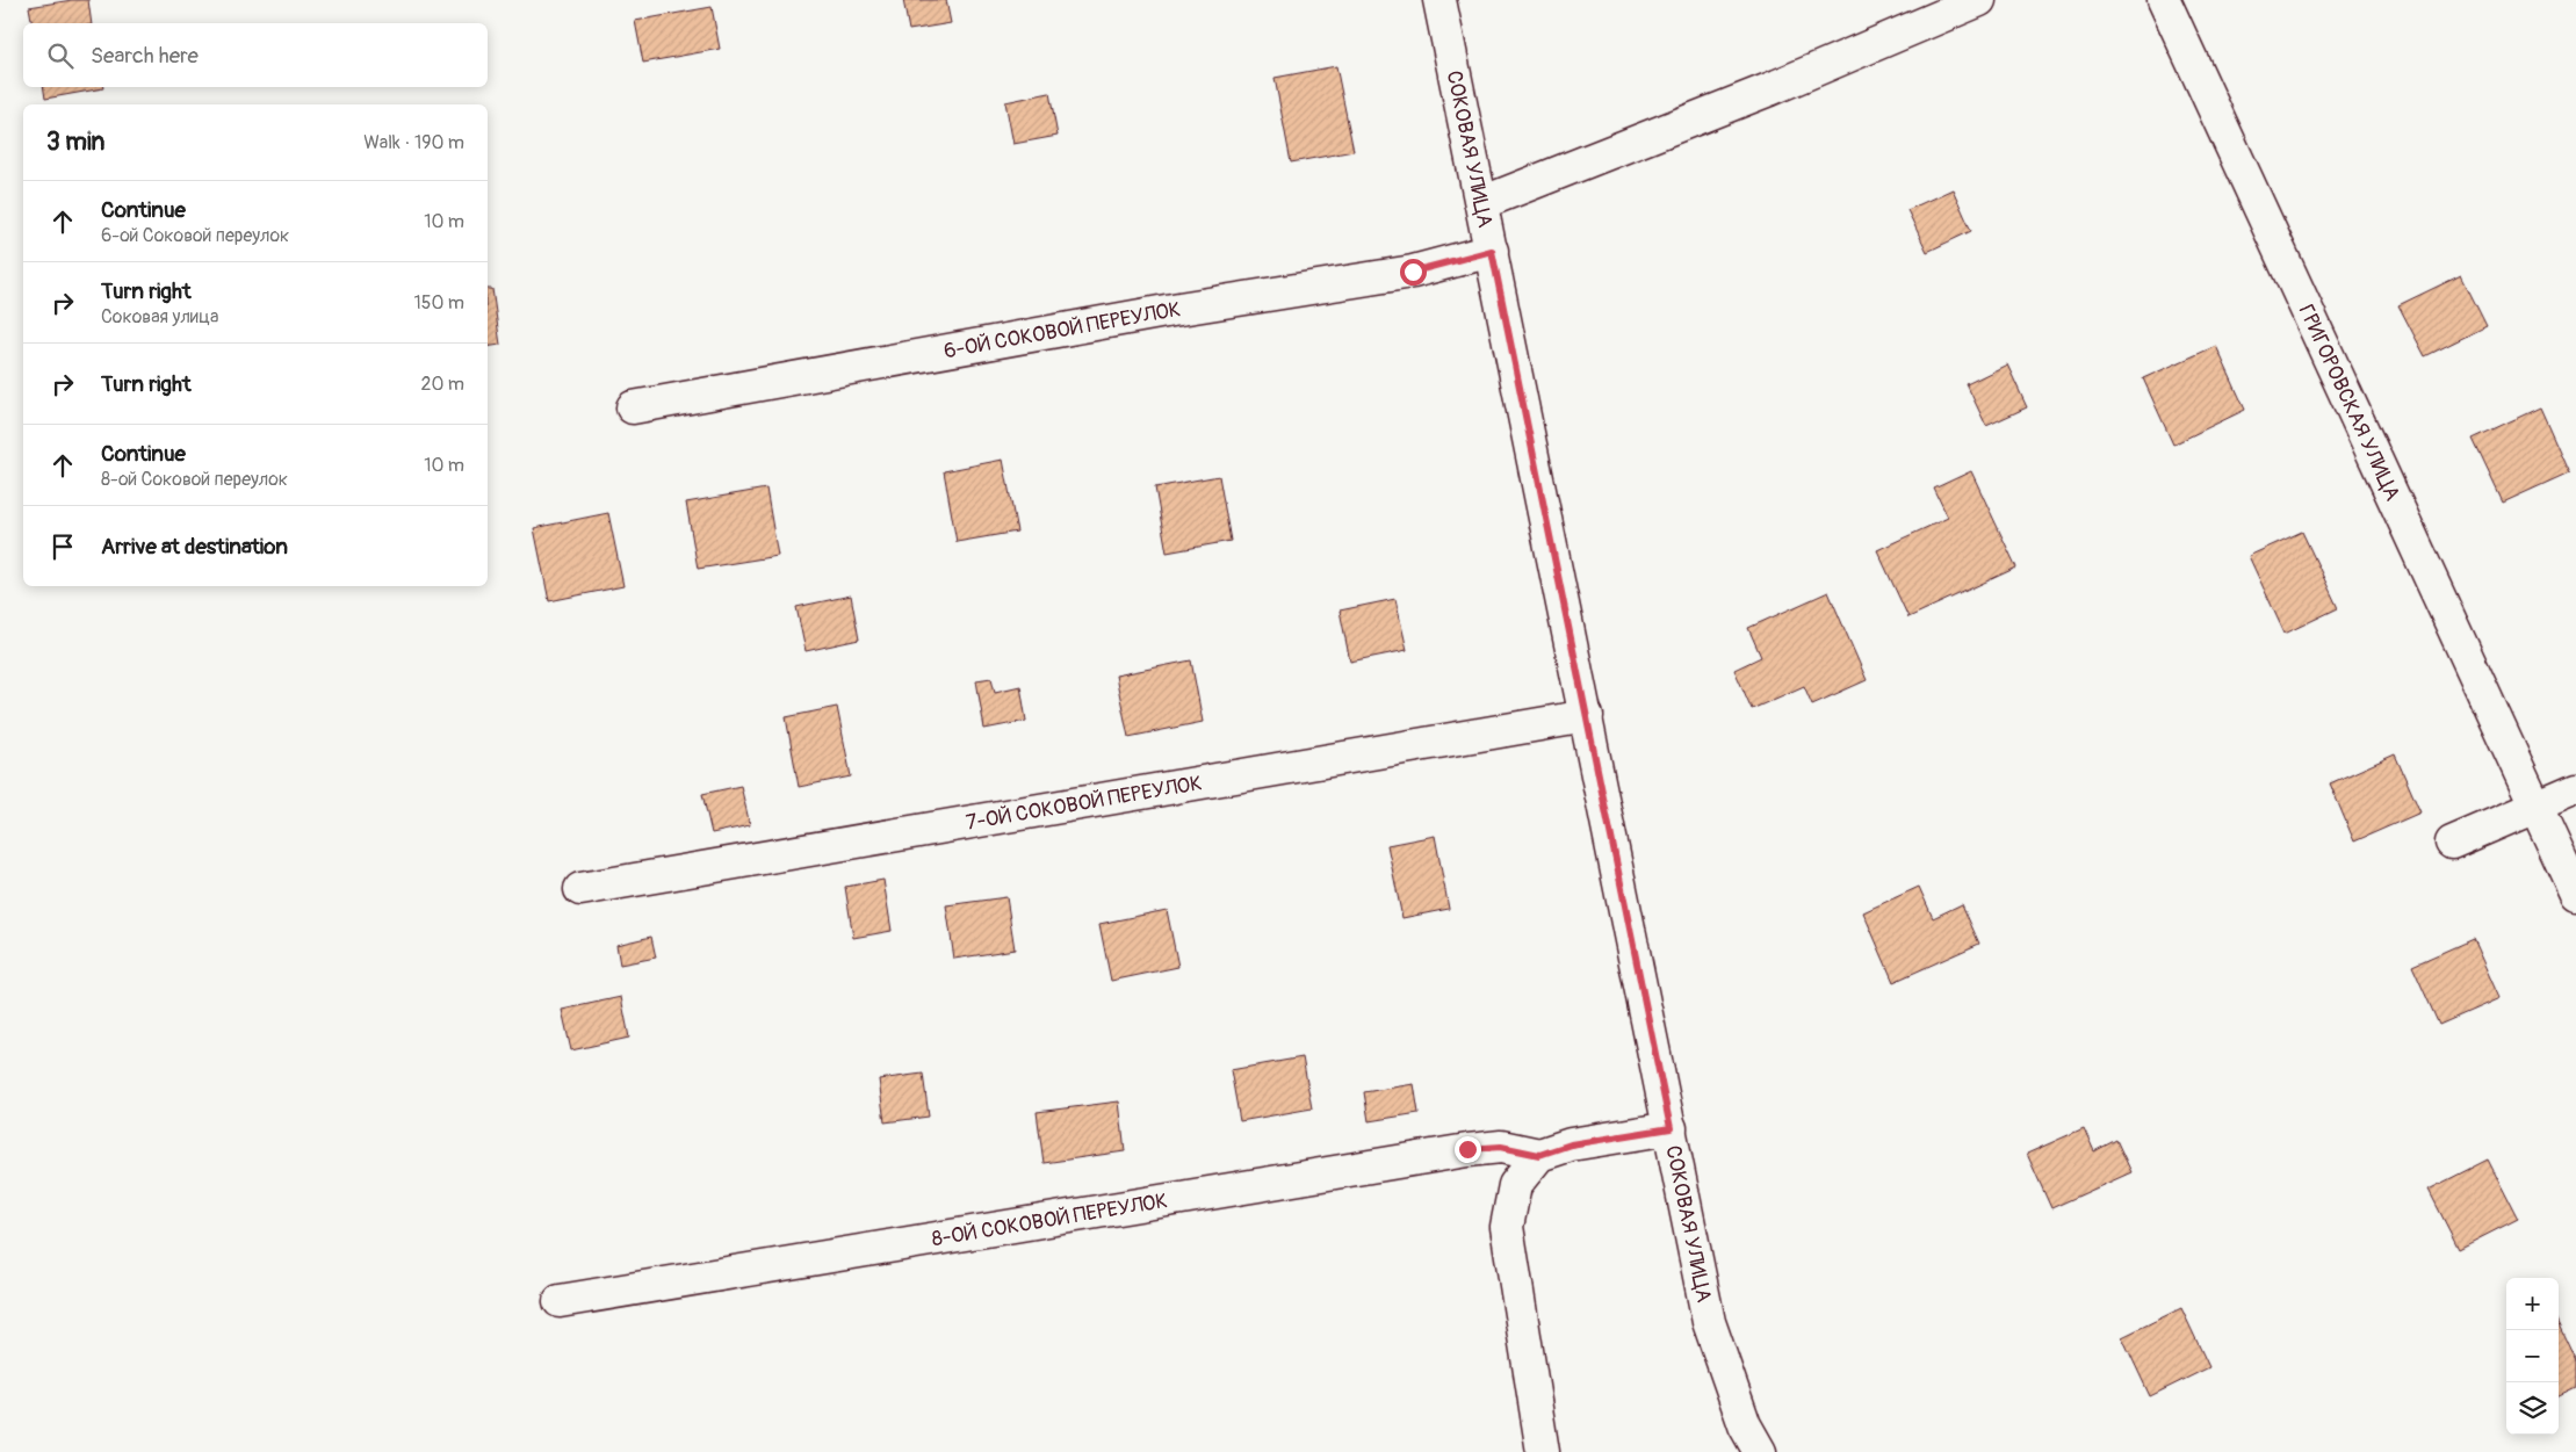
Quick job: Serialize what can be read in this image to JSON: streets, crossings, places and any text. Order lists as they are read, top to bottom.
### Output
{
  "streets": {
    "street": [
      "СОКОВАЯ УЛИЦА",
      "6-ОЙ СОКОВОЙ ПЕРЕУЛОК",
      "ГРИГОРОВСКАЯ УЛИЦА",
      "7-ОЙ СОКОВОЙ ПЕРЕУЛОК",
      "8-ОЙ СОКОВОЙ ПЕРЕУЛОК"
    ]
  },
  "crossings": [
    ["СОКОВАЯ УЛИЦА", "6-ОЙ СОКОВОЙ ПЕРЕУЛОК"],
    ["СОКОВАЯ УЛИЦА", "7-ОЙ СОКОВОЙ ПЕРЕУЛОК"]
  ],
  "page": {
    "search": "Search here",
    "heading": ["3 min", "Walk · 190 m"],
    "list": [
      ["Continue", "6-ой Соковой переулок", "10 m"],
      ["Turn right", "Соковая улица", "150 m"],
      ["Turn right", "20 m"],
      ["Continue", "8-ой Соковой переулок", "10 m"],
      "Arrive at destination"
    ],
    "map_buttons": ["+", "−"]
  }
}
